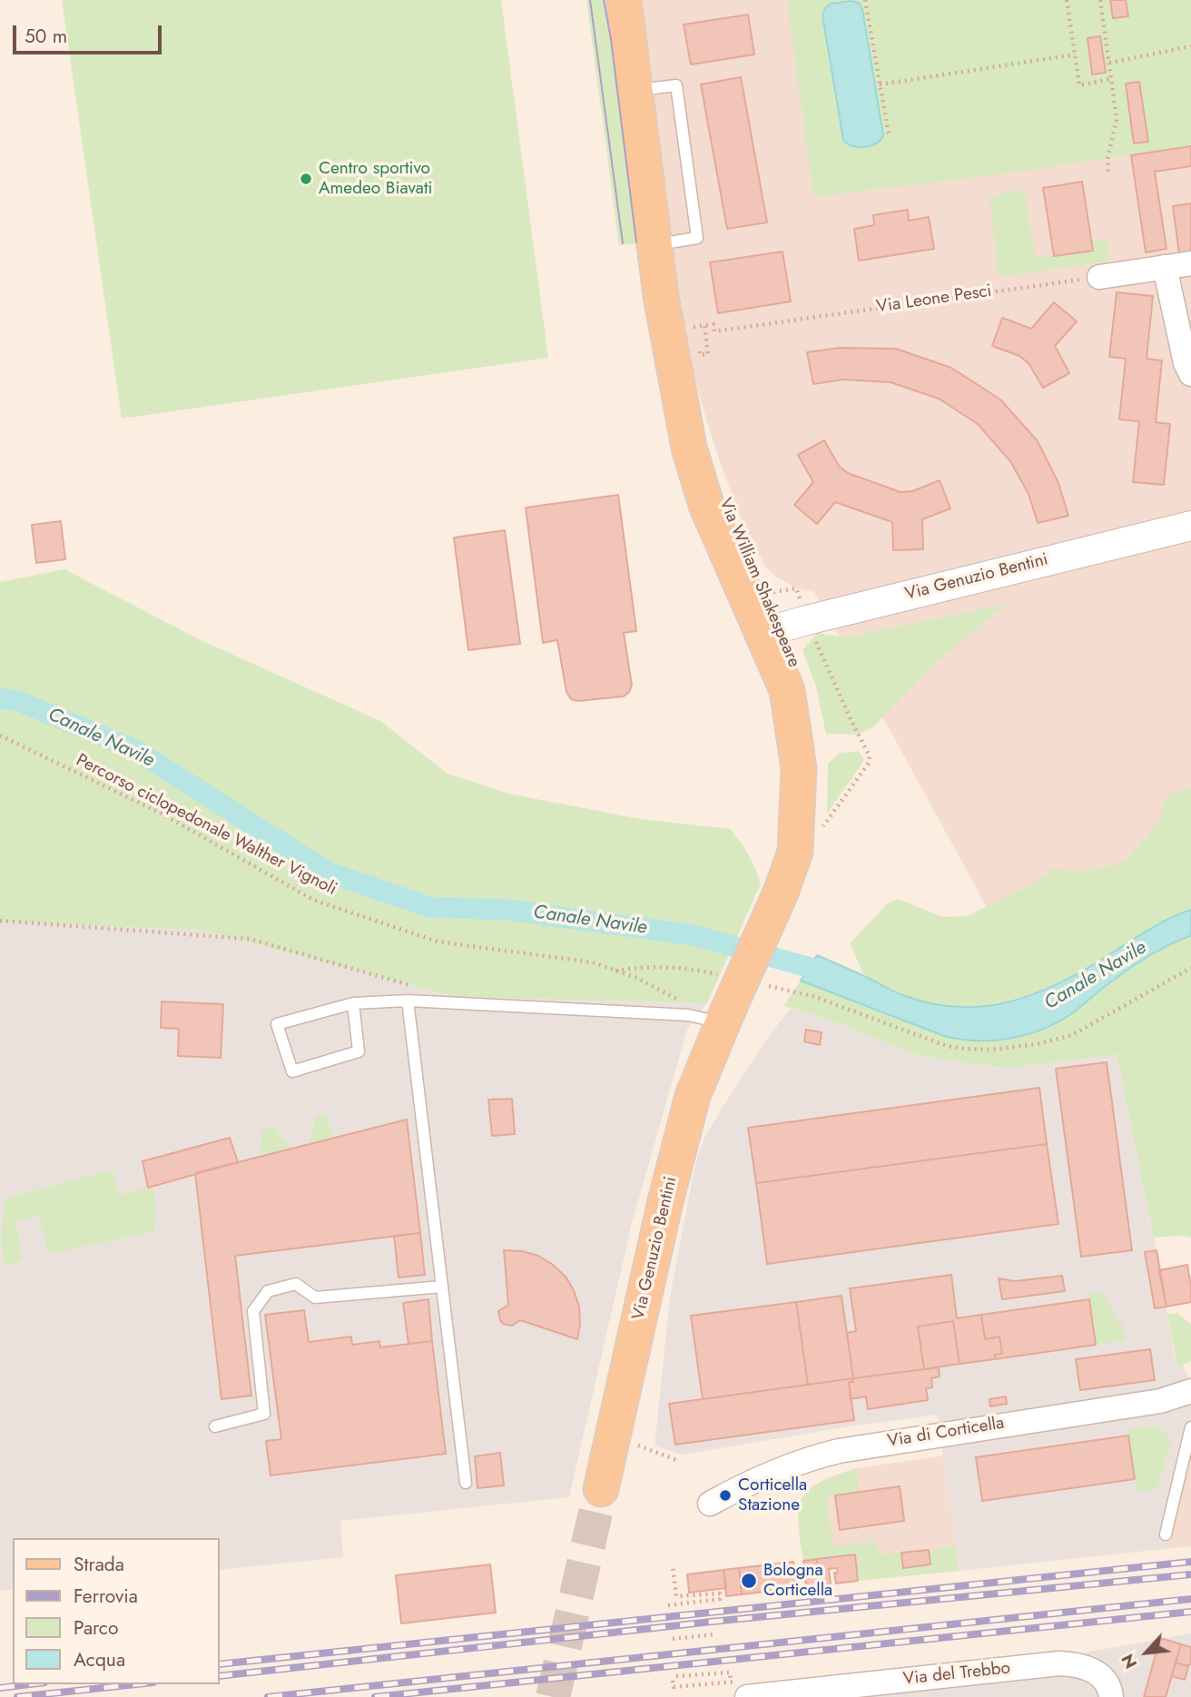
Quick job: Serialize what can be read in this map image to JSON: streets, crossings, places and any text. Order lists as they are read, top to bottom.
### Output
{
  "streets": {
    "main road": ["Via Genuzio Bentini", "Via William Shakespeare"],
    "street": ["Via di Corticella", "Via del Trebbo"],
    "path": ["Via Leone Pesci", "Percorso ciclopedonale Walther Vignoli"]
  },
  "crossings": [
    ["Via Genuzio Bentini", "Via William Shakespeare"]
  ],
  "water": ["Canale Navile"],
  "places": ["Centro sportivo Amedeo Biavati", "Corticella Stazione", "Bologna Corticella"],
  "legend": [
    "Strada",
    "Ferrovia",
    "Parco",
    "Acqua"
  ],
  "scale_bar": "50 m",
  "north": "bottom left"
}
